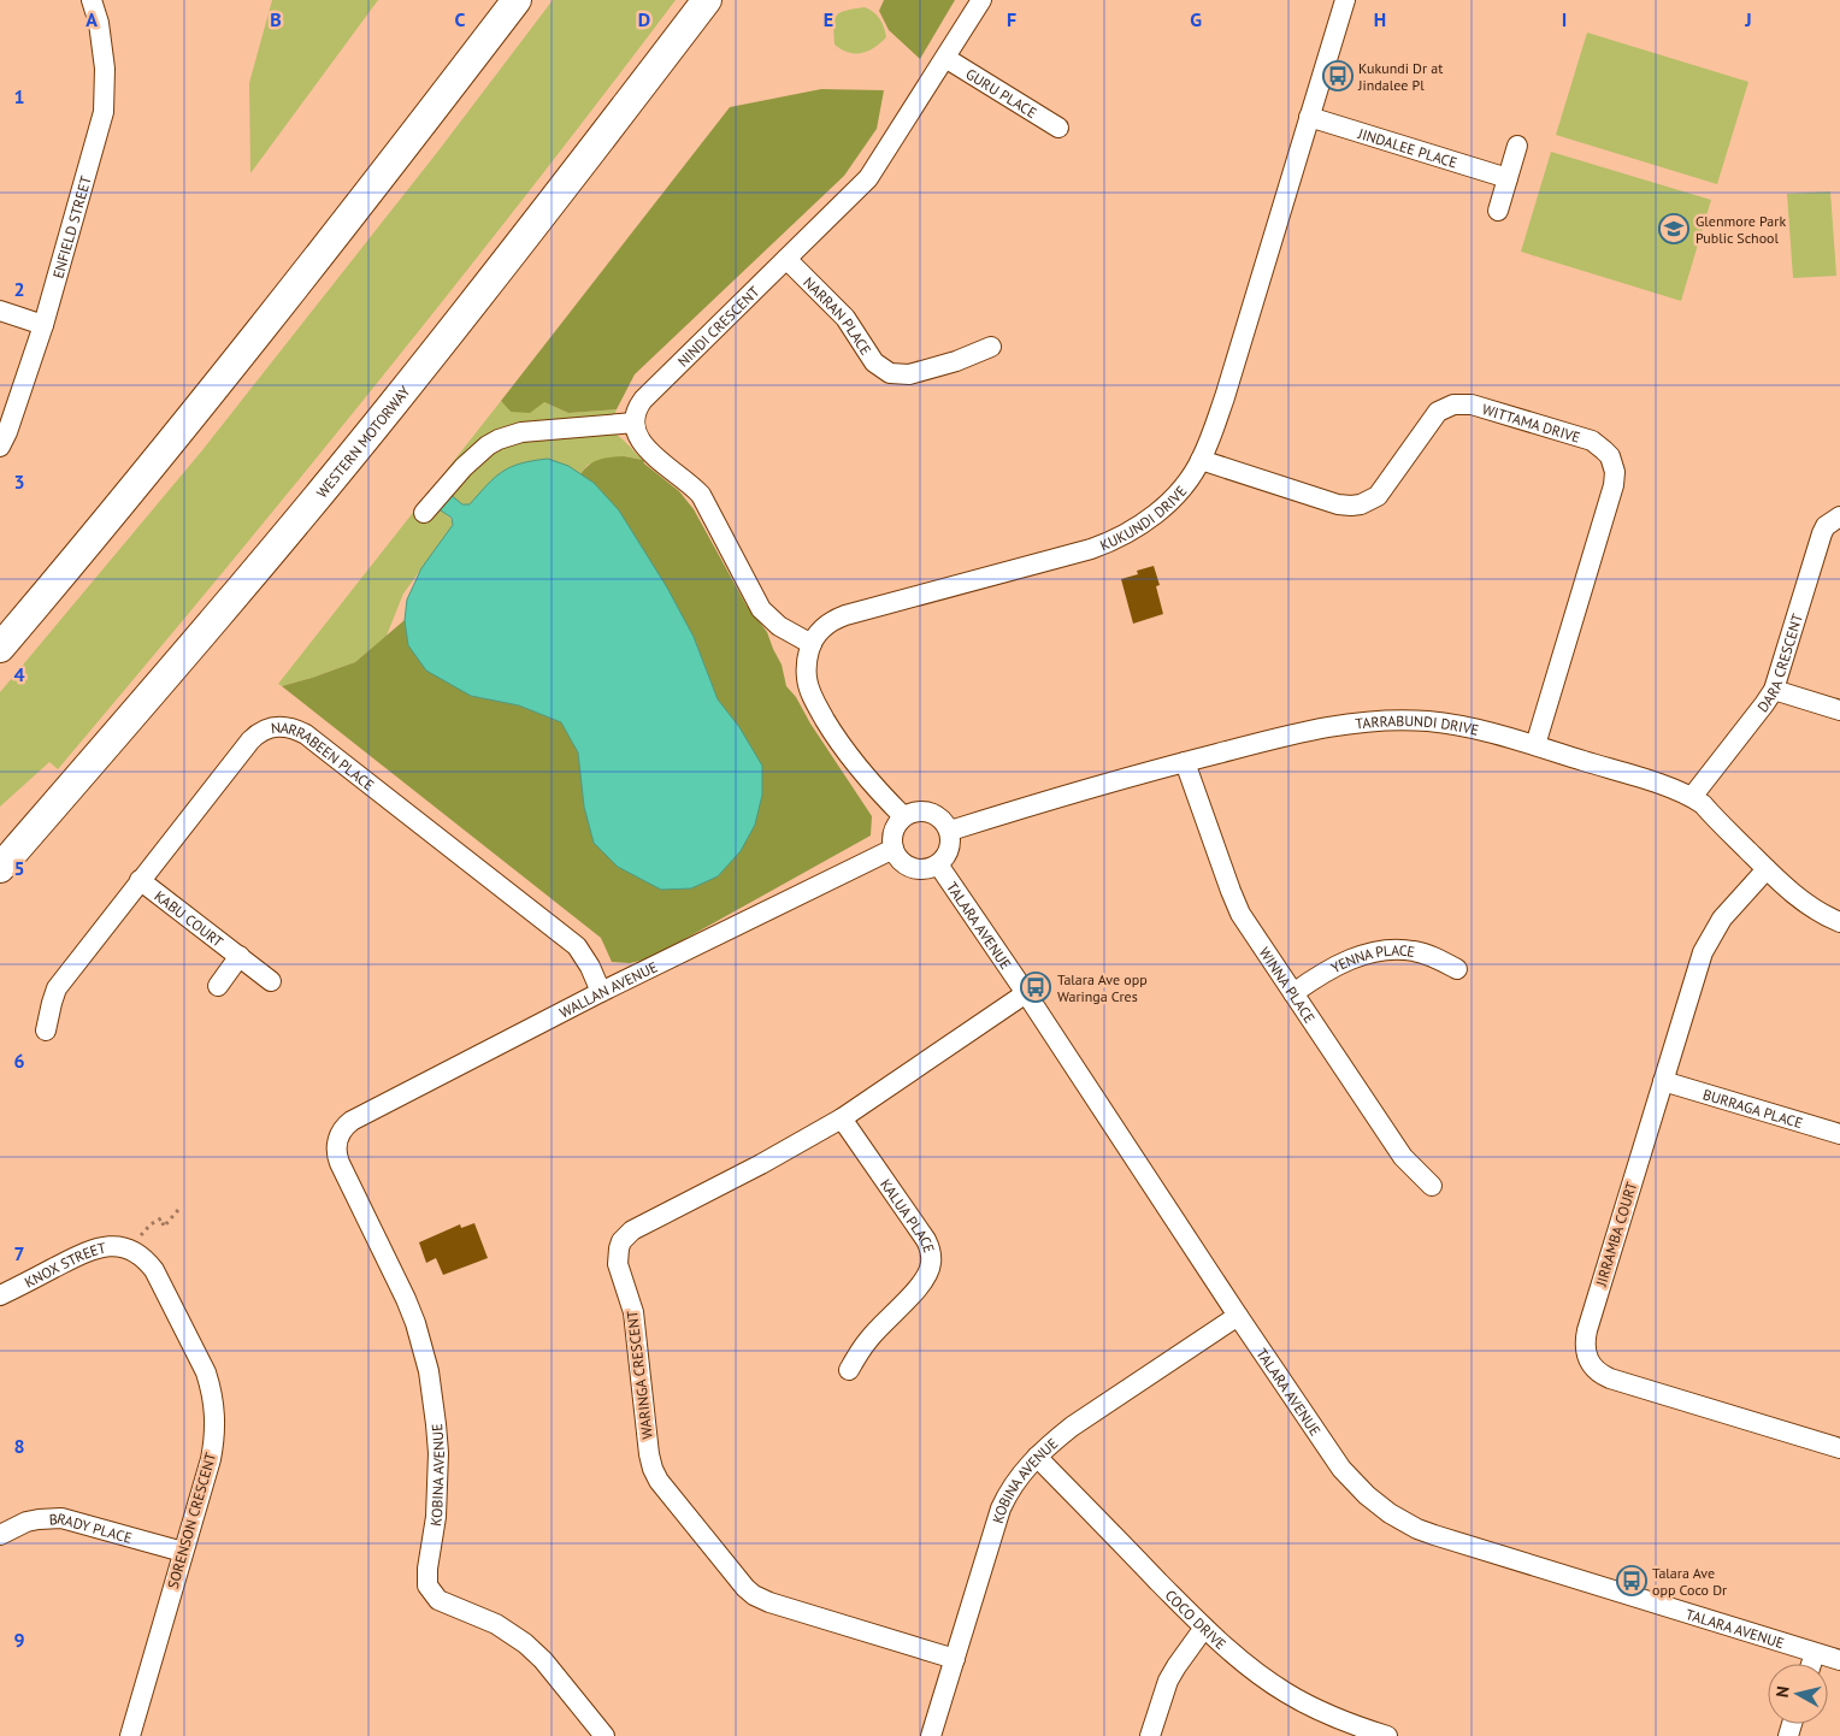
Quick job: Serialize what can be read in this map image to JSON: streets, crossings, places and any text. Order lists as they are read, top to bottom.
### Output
{
  "streets": {
    "highway": ["WESTERN MOTORWAY"],
    "street": [
      "GURU PLACE",
      "JINDALEE PLACE",
      "ENFIELD STREET",
      "NARRAN PLACE",
      "NINDI CRESCENT",
      "WITTAMA DRIVE",
      "KUKUNDI DRIVE",
      "DARA CRESCENT",
      "TARRABUNDI DRIVE",
      "NARRABEEN PLACE",
      "KABU COURT",
      "TALARA AVENUE",
      "YENNA PLACE",
      "WINNA PLACE",
      "WALLAN AVENUE",
      "BURRAGA PLACE",
      "KALUA PLACE",
      "JIRRAMBA COURT",
      "KNOX STREET",
      "WARINGA CRESCENT",
      "KOBINA AVENUE",
      "SORENSON CRESCENT",
      "BRADY PLACE",
      "COCO DRIVE"
    ]
  },
  "crossings": [
    ["GURU PLACE", "NINDI CRESCENT"],
    ["JINDALEE PLACE", "KUKUNDI DRIVE"],
    ["NARRAN PLACE", "NINDI CRESCENT"],
    ["WITTAMA DRIVE", "KUKUNDI DRIVE"],
    ["WITTAMA DRIVE", "TARRABUNDI DRIVE"],
    ["DARA CRESCENT", "TARRABUNDI DRIVE"],
    ["TARRABUNDI DRIVE", "TALARA AVENUE"],
    ["TARRABUNDI DRIVE", "WINNA PLACE"],
    ["TARRABUNDI DRIVE", "WALLAN AVENUE"],
    ["TARRABUNDI DRIVE", "JIRRAMBA COURT"],
    ["NARRABEEN PLACE", "KABU COURT"],
    ["NARRABEEN PLACE", "WALLAN AVENUE"],
    ["TALARA AVENUE", "WALLAN AVENUE"],
    ["TALARA AVENUE", "WARINGA CRESCENT"],
    ["TALARA AVENUE", "KOBINA AVENUE"],
    ["YENNA PLACE", "WINNA PLACE"],
    ["WALLAN AVENUE", "KOBINA AVENUE"],
    ["BURRAGA PLACE", "JIRRAMBA COURT"],
    ["KALUA PLACE", "WARINGA CRESCENT"],
    ["KNOX STREET", "SORENSON CRESCENT"],
    ["WARINGA CRESCENT", "KOBINA AVENUE"],
    ["KOBINA AVENUE", "COCO DRIVE"],
    ["SORENSON CRESCENT", "BRADY PLACE"]
  ],
  "places": {
    "bus stop": ["Kukundi Dr at Jindalee Pl", "Talara Ave opp Waringa Cres", "Talara Ave opp Coco Dr"],
    "school or university": ["Glenmore Park Public School"]
  },
  "north": "left",
  "grid": {
    "columns": [
      "A",
      "B",
      "C",
      "D",
      "E",
      "F",
      "G",
      "H",
      "I",
      "J"
    ],
    "rows": [
      "1",
      "2",
      "3",
      "4",
      "5",
      "6",
      "7",
      "8",
      "9"
    ]
  }
}
